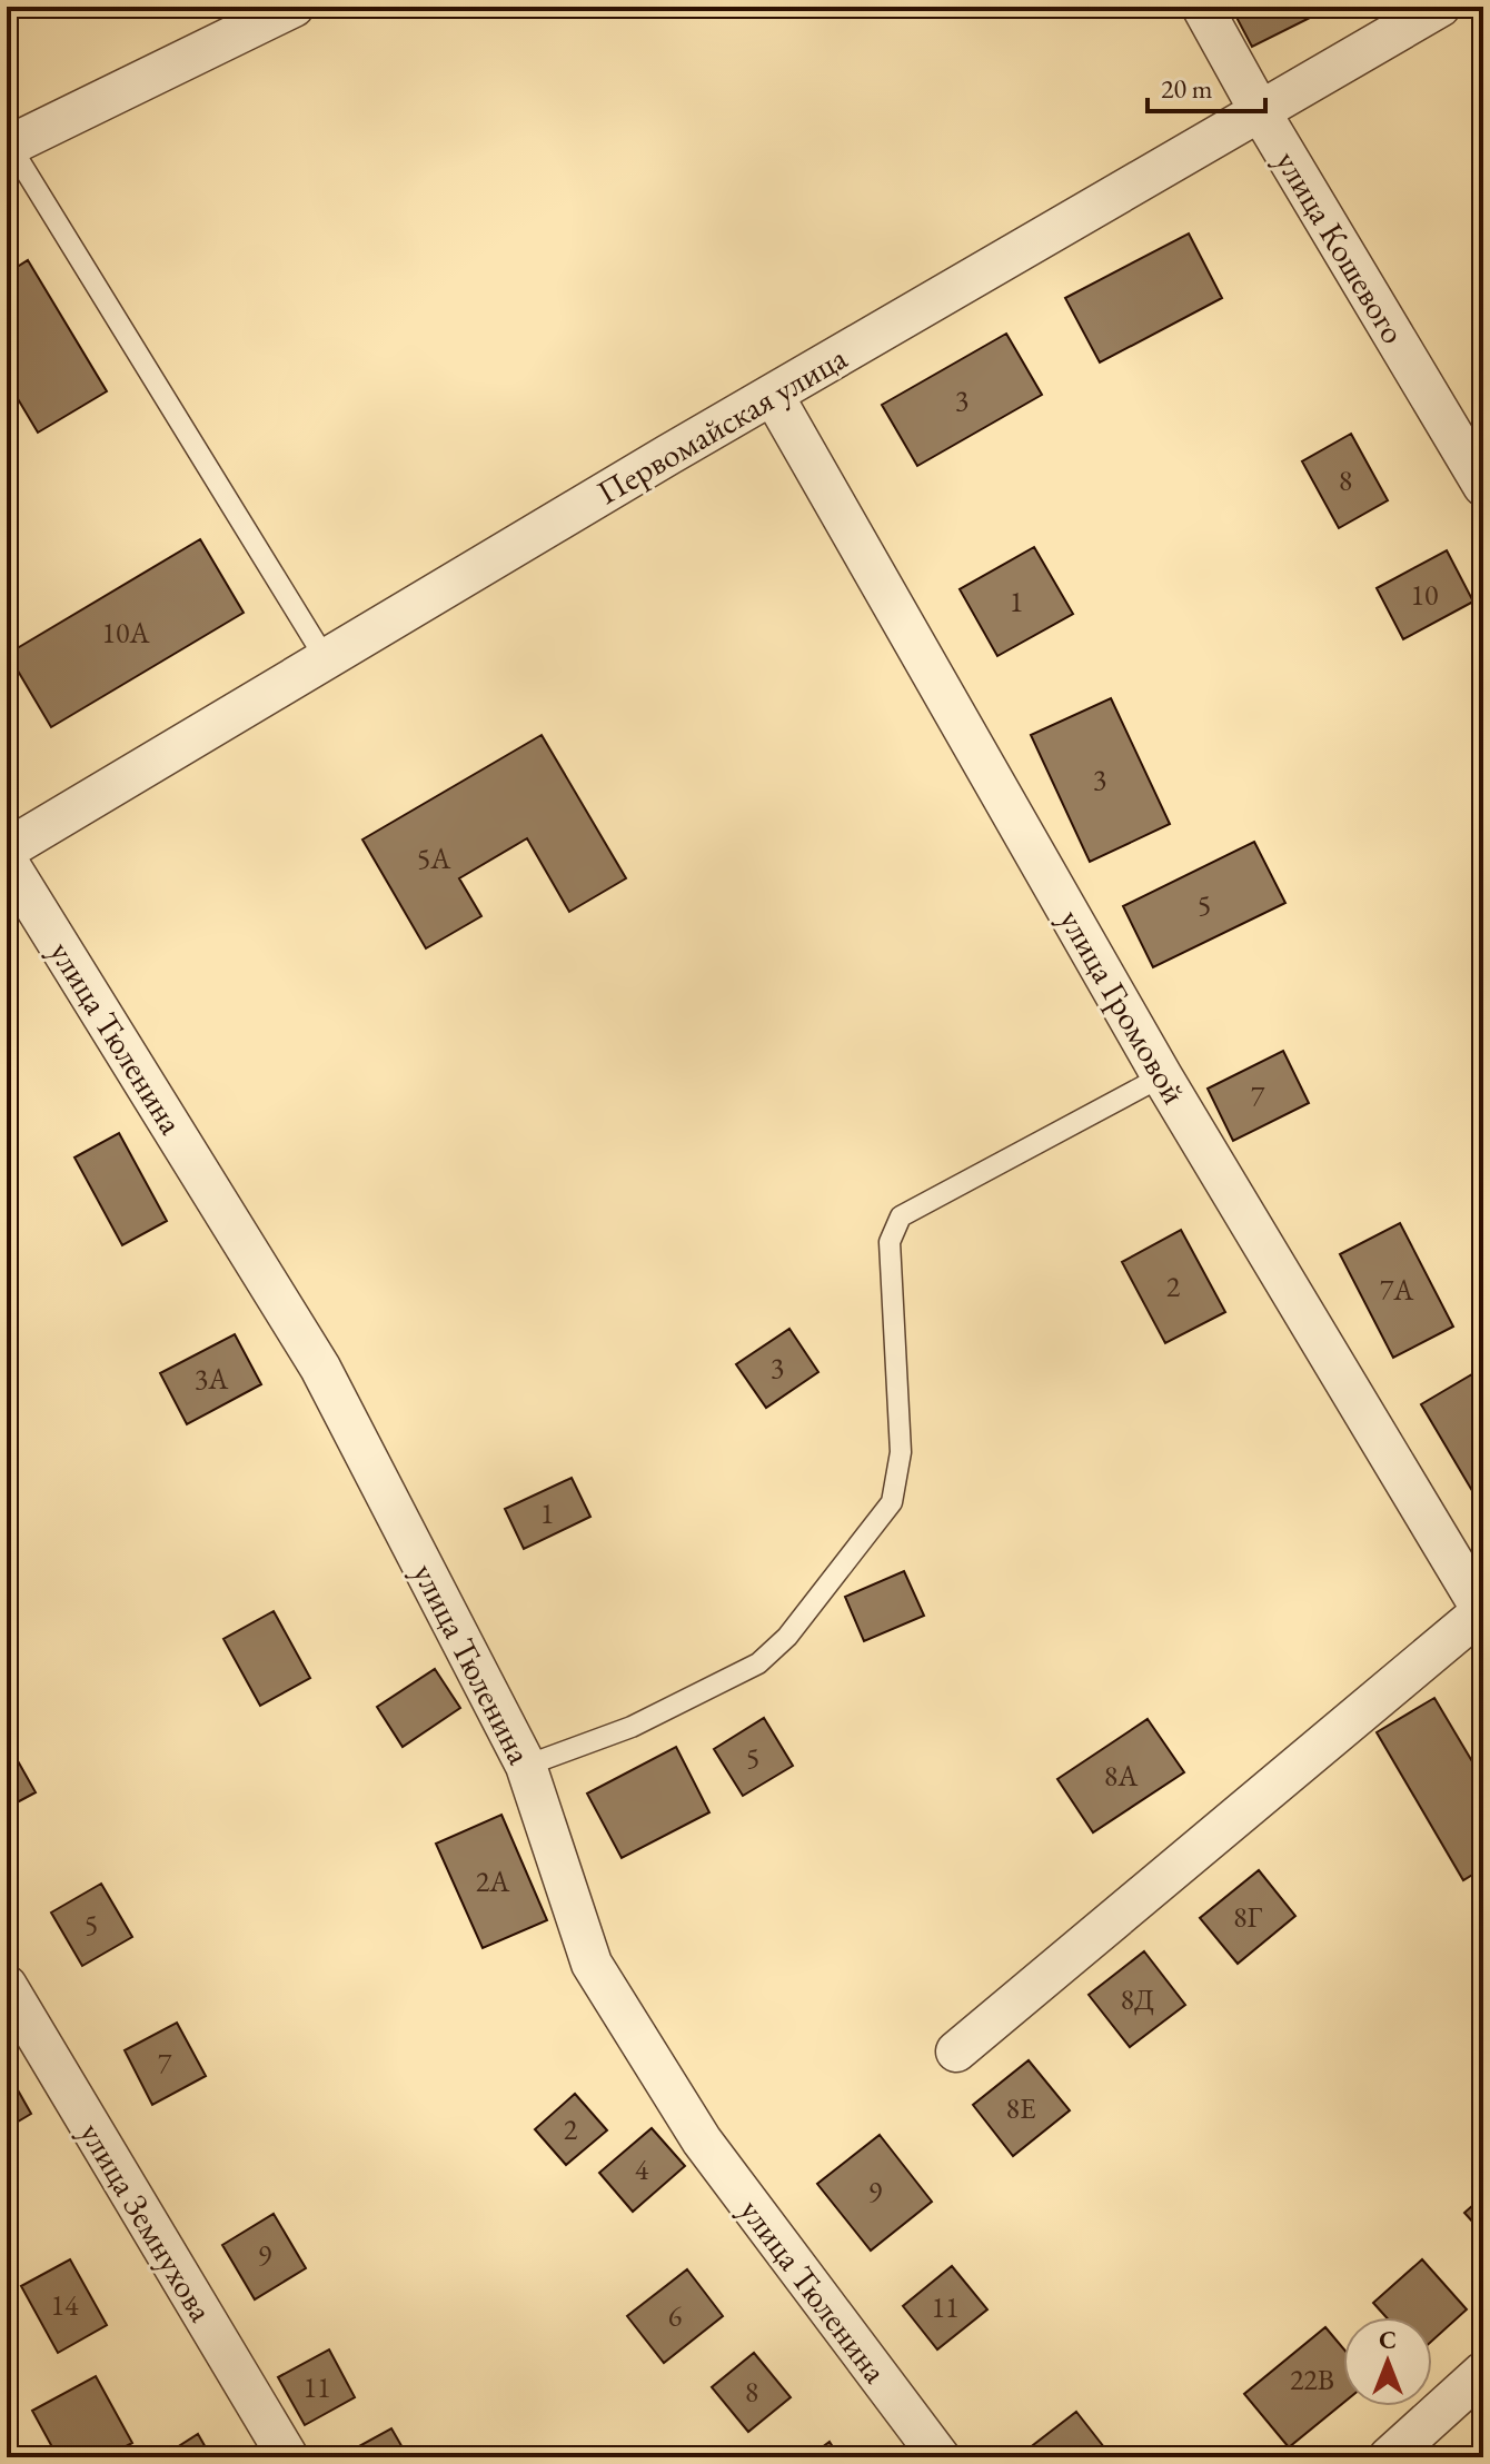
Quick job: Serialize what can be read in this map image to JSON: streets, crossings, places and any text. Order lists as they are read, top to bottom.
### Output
{
  "streets": {
    "street": [
      "улица Кошевого",
      "Первомайская улица",
      "улица Громовой",
      "улица Тюленина",
      "улица Земнухова"
    ]
  },
  "crossings": [
    ["улица Кошевого", "Первомайская улица"],
    ["Первомайская улица", "улица Громовой"]
  ],
  "house_numbers": [
    "3",
    "8",
    "10",
    "1",
    "10А",
    "3",
    "5А",
    "5",
    "7",
    "2",
    "7А",
    "3",
    "3А",
    "1",
    "5",
    "8А",
    "2А",
    "8Г",
    "5",
    "8Д",
    "7",
    "8Е",
    "2",
    "4",
    "9",
    "9",
    "14",
    "11",
    "6",
    "22В",
    "11",
    "8"
  ],
  "scale_bar": "20 m",
  "north": "top"
}
